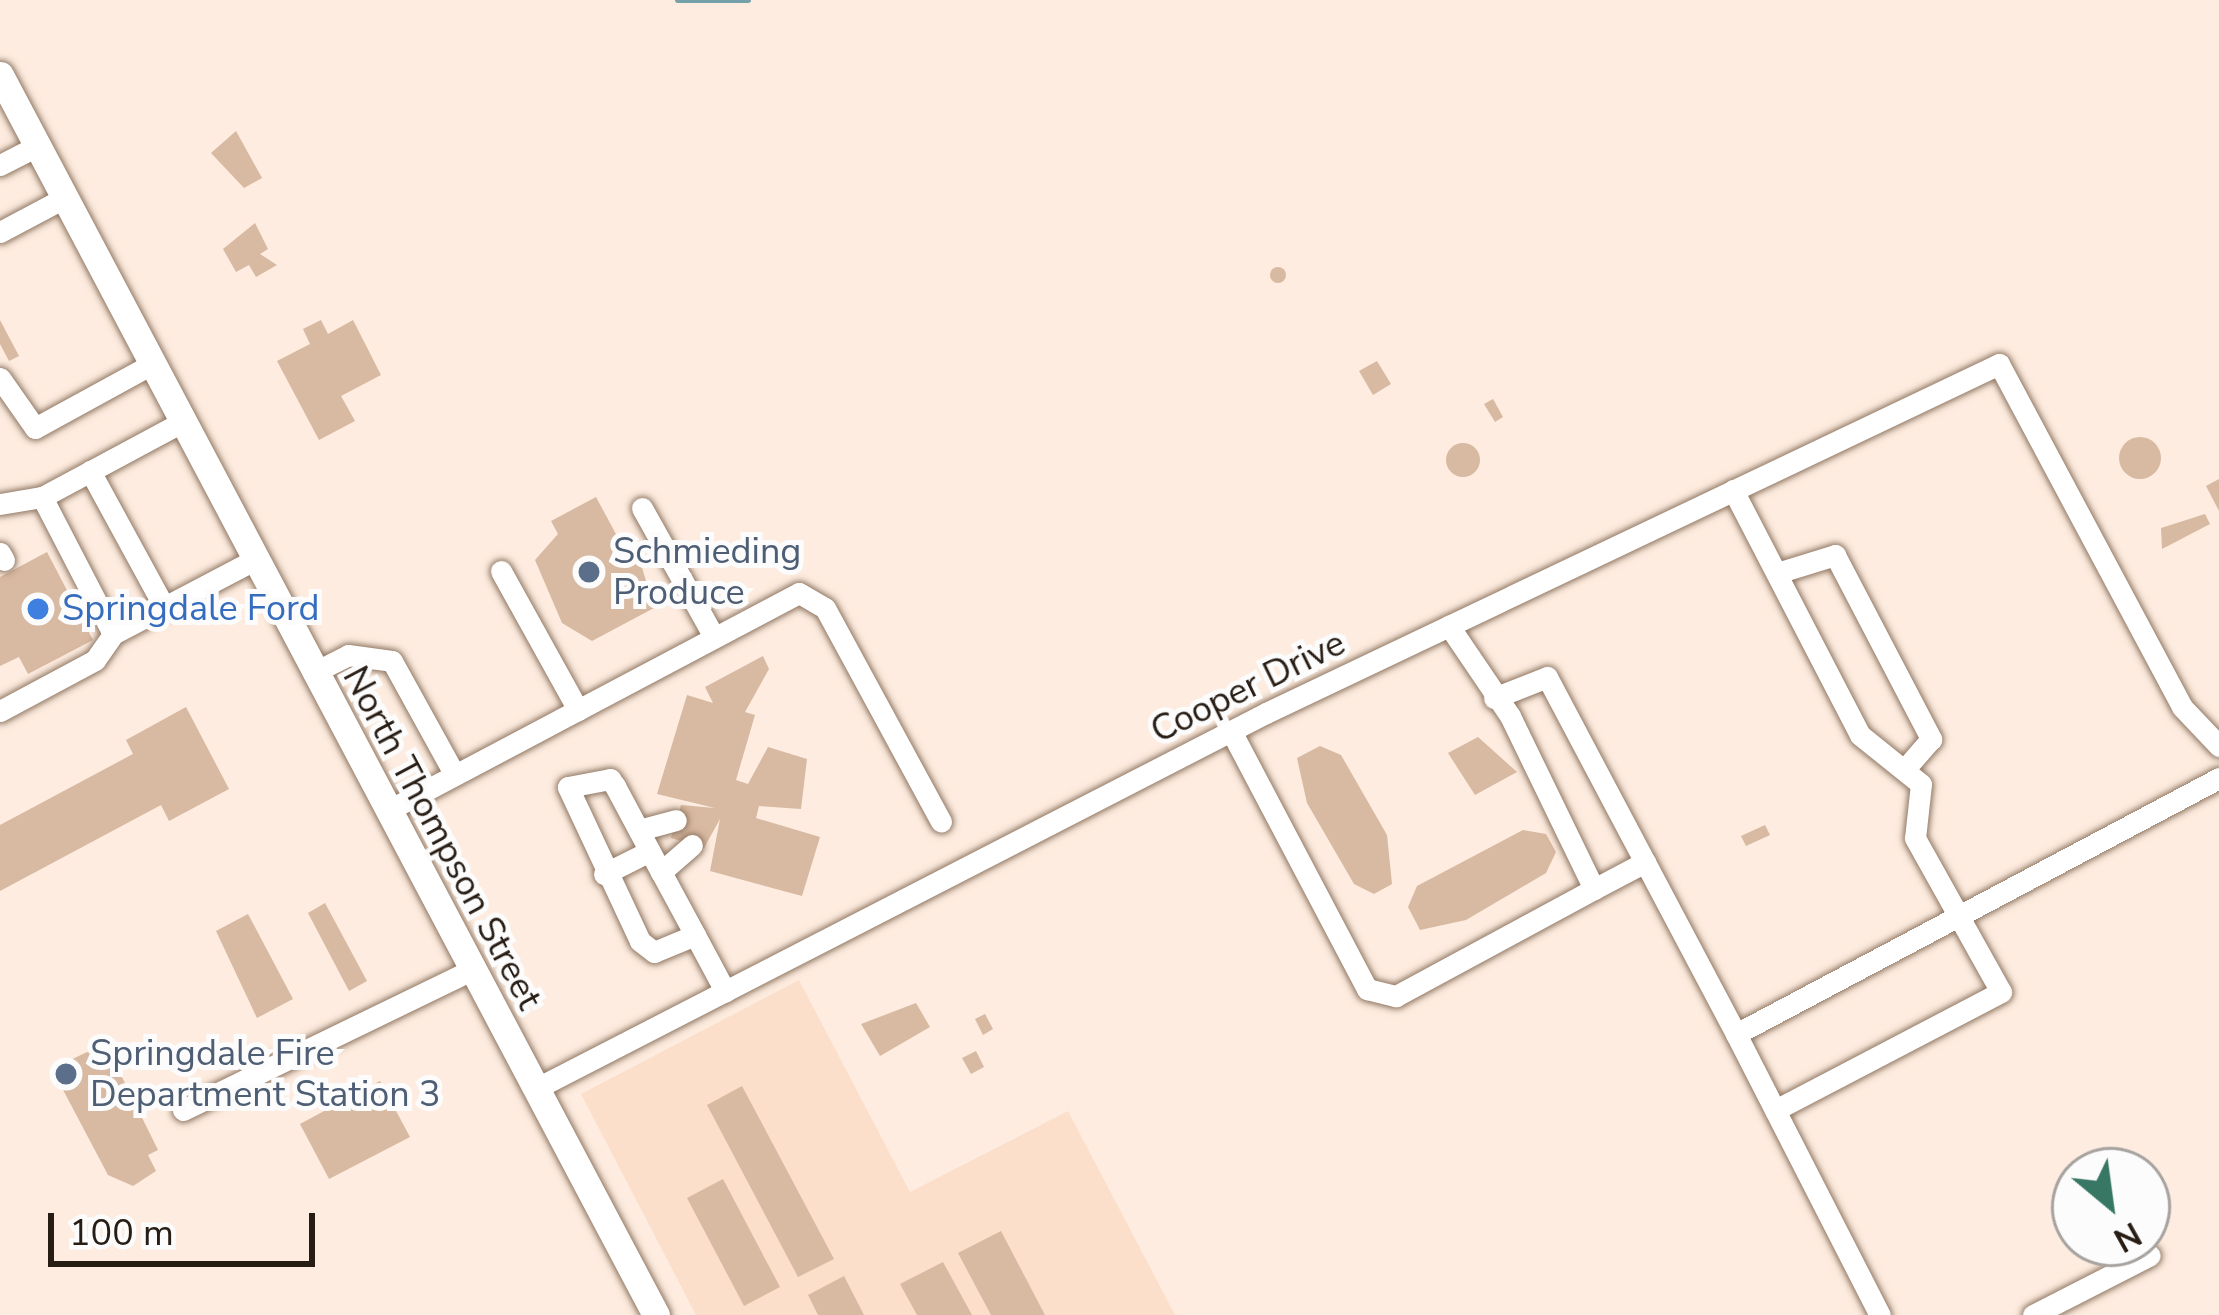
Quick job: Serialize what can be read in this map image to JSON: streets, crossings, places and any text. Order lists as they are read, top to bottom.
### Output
{
  "streets": {
    "main road": ["North Thompson Street"],
    "street": ["Cooper Drive"]
  },
  "crossings": [
    ["Cooper Drive", "North Thompson Street"]
  ],
  "places": ["Schmieding Produce", "Springdale Ford", "Springdale Fire Department Station 3"],
  "scale_bar": "100 m",
  "north": "bottom right"
}
